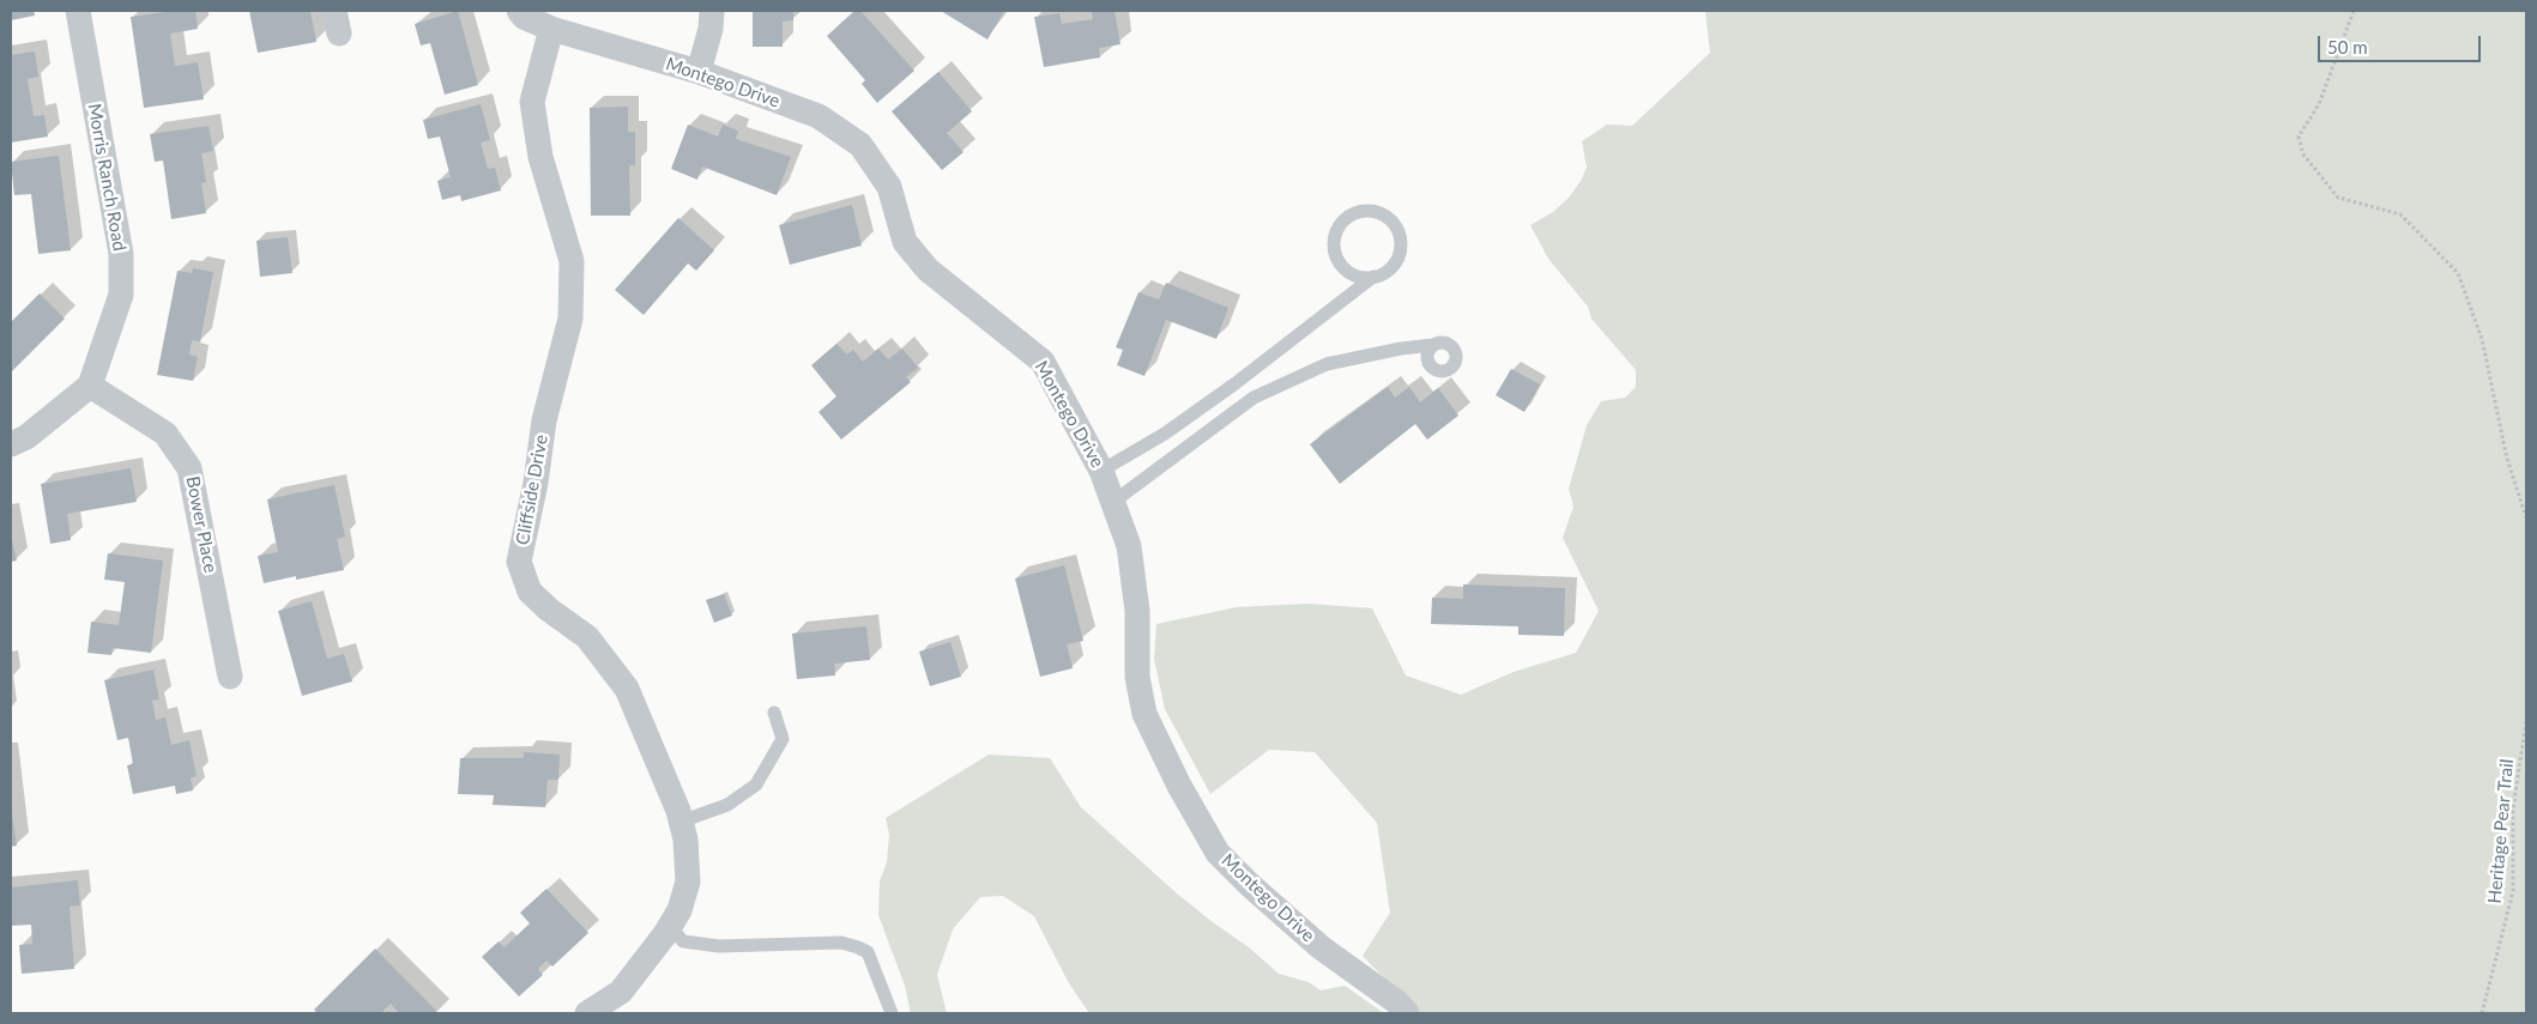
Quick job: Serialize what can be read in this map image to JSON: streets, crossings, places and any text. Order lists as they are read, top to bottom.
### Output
{
  "streets": {
    "street": [
      "Montego Drive",
      "Morris Ranch Road",
      "Cliffside Drive",
      "Bower Place"
    ],
    "path": ["Heritage Pear Trail"]
  },
  "crossings": [
    ["Montego Drive", "Cliffside Drive"],
    ["Morris Ranch Road", "Bower Place"]
  ],
  "scale_bar": "50 m"
}
